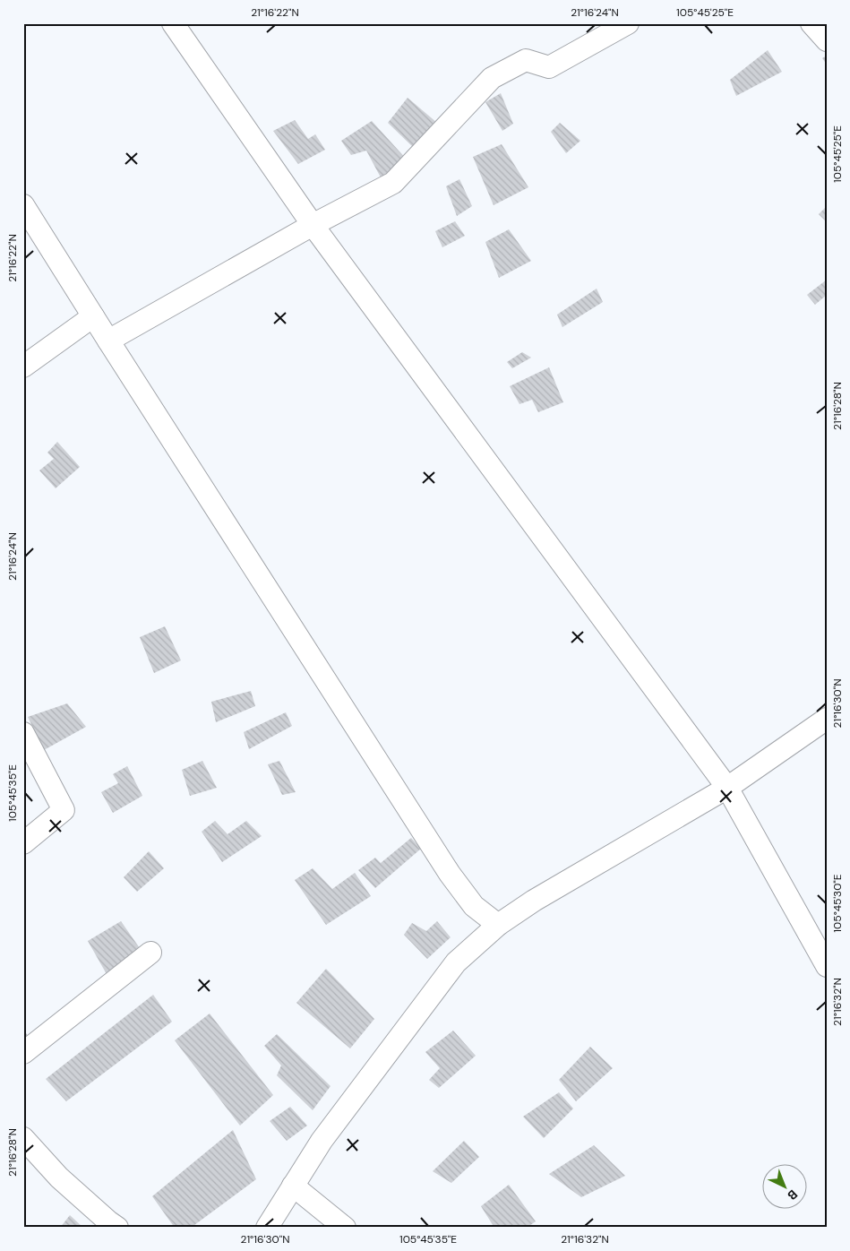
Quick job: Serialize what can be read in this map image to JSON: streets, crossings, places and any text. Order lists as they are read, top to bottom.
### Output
{
  "north": "bottom right",
  "coordinates": [
    "21°16'22\"N",
    "21°16'24\"N",
    "105°45'25\"E",
    "21°16'28\"N",
    "21°16'30\"N",
    "105°45'35\"E",
    "105°45'30\"E",
    "21°16'32\"N"
  ]
}
